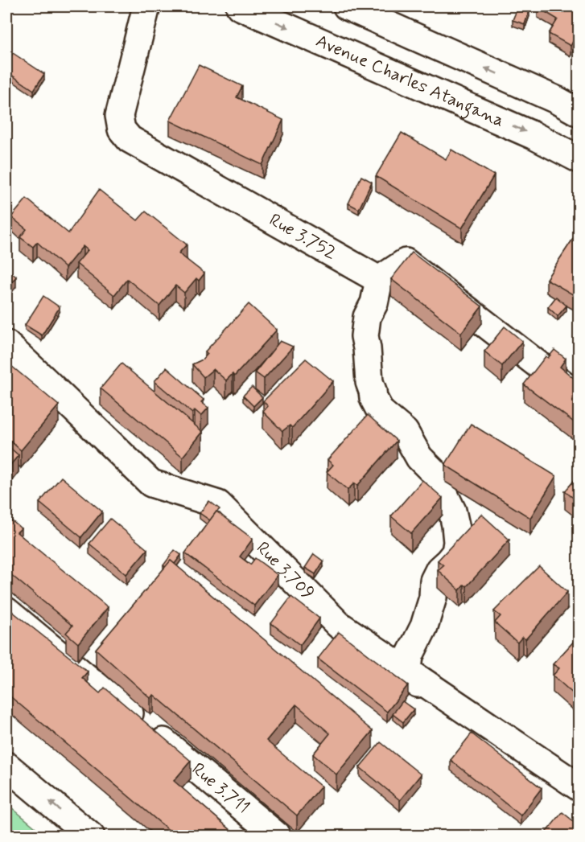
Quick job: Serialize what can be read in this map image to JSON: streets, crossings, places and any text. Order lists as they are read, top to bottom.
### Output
{
  "streets": {
    "street": [
      "Avenue Charles Atangana",
      "Rue 3.752",
      "Rue 3.709",
      "Rue 3.711"
    ]
  }
}
